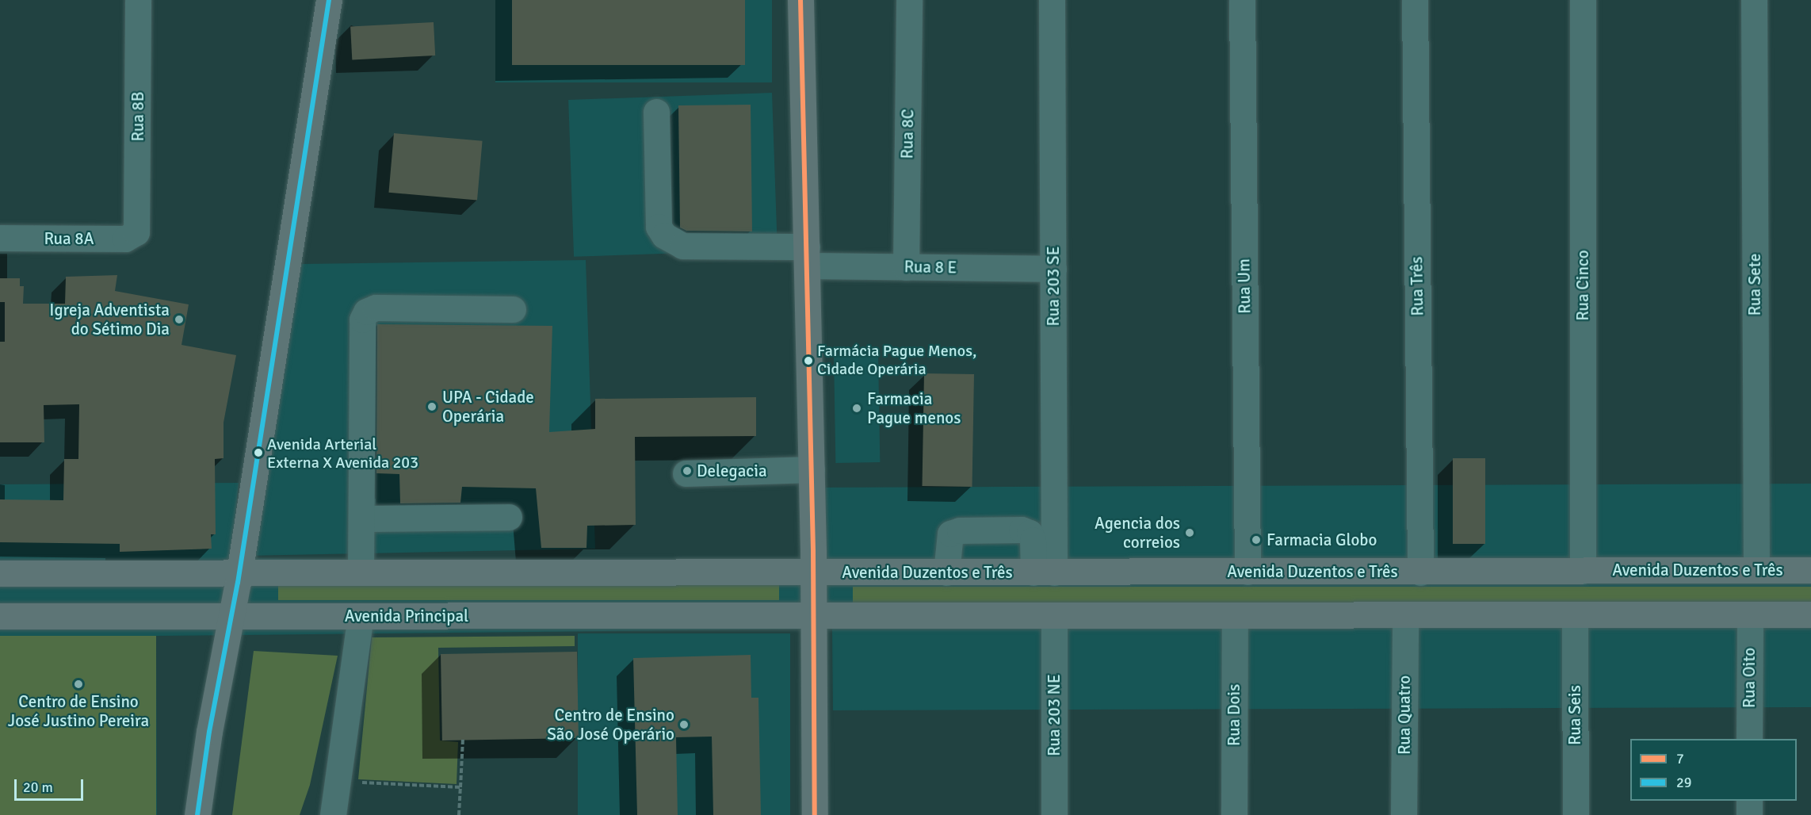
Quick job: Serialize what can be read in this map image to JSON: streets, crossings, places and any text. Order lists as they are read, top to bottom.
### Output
{
  "streets": {
    "main road": ["Avenida Duzentos e Três", "Avenida Principal"],
    "street": [
      "Rua 8B",
      "Rua 8C",
      "Rua 8A",
      "Rua 8 E",
      "Rua Sete",
      "Rua Cinco",
      "Rua 203 SE",
      "Rua Um",
      "Rua Três",
      "Rua Oito",
      "Rua 203 NE",
      "Rua Dois",
      "Rua Quatro",
      "Rua Seis"
    ]
  },
  "crossings": [
    ["Rua 8B", "Rua 8A"],
    ["Rua 8C", "Rua 8 E"],
    ["Rua 8 E", "Rua 203 SE"],
    ["Rua Sete", "Avenida Duzentos e Três"],
    ["Rua Cinco", "Avenida Duzentos e Três"],
    ["Rua 203 SE", "Avenida Duzentos e Três"],
    ["Rua Um", "Avenida Duzentos e Três"],
    ["Rua Três", "Avenida Duzentos e Três"]
  ],
  "places": [
    "Igreja Adventista do Sétimo Dia",
    "Farmácia Pague Menos, Cidade Operária",
    "UPA - Cidade Operária",
    "Farmacia Pague menos",
    "Avenida Arterial Externa X Avenida 203",
    "Delegacia",
    "Agencia dos correios",
    "Farmacia Globo",
    "Centro de Ensino José Justino Pereira",
    "Centro de Ensino São José Operário"
  ],
  "lines": ["transit line 7", "transit line 29"],
  "legend": ["7", "29"],
  "scale_bar": "20 m"
}
